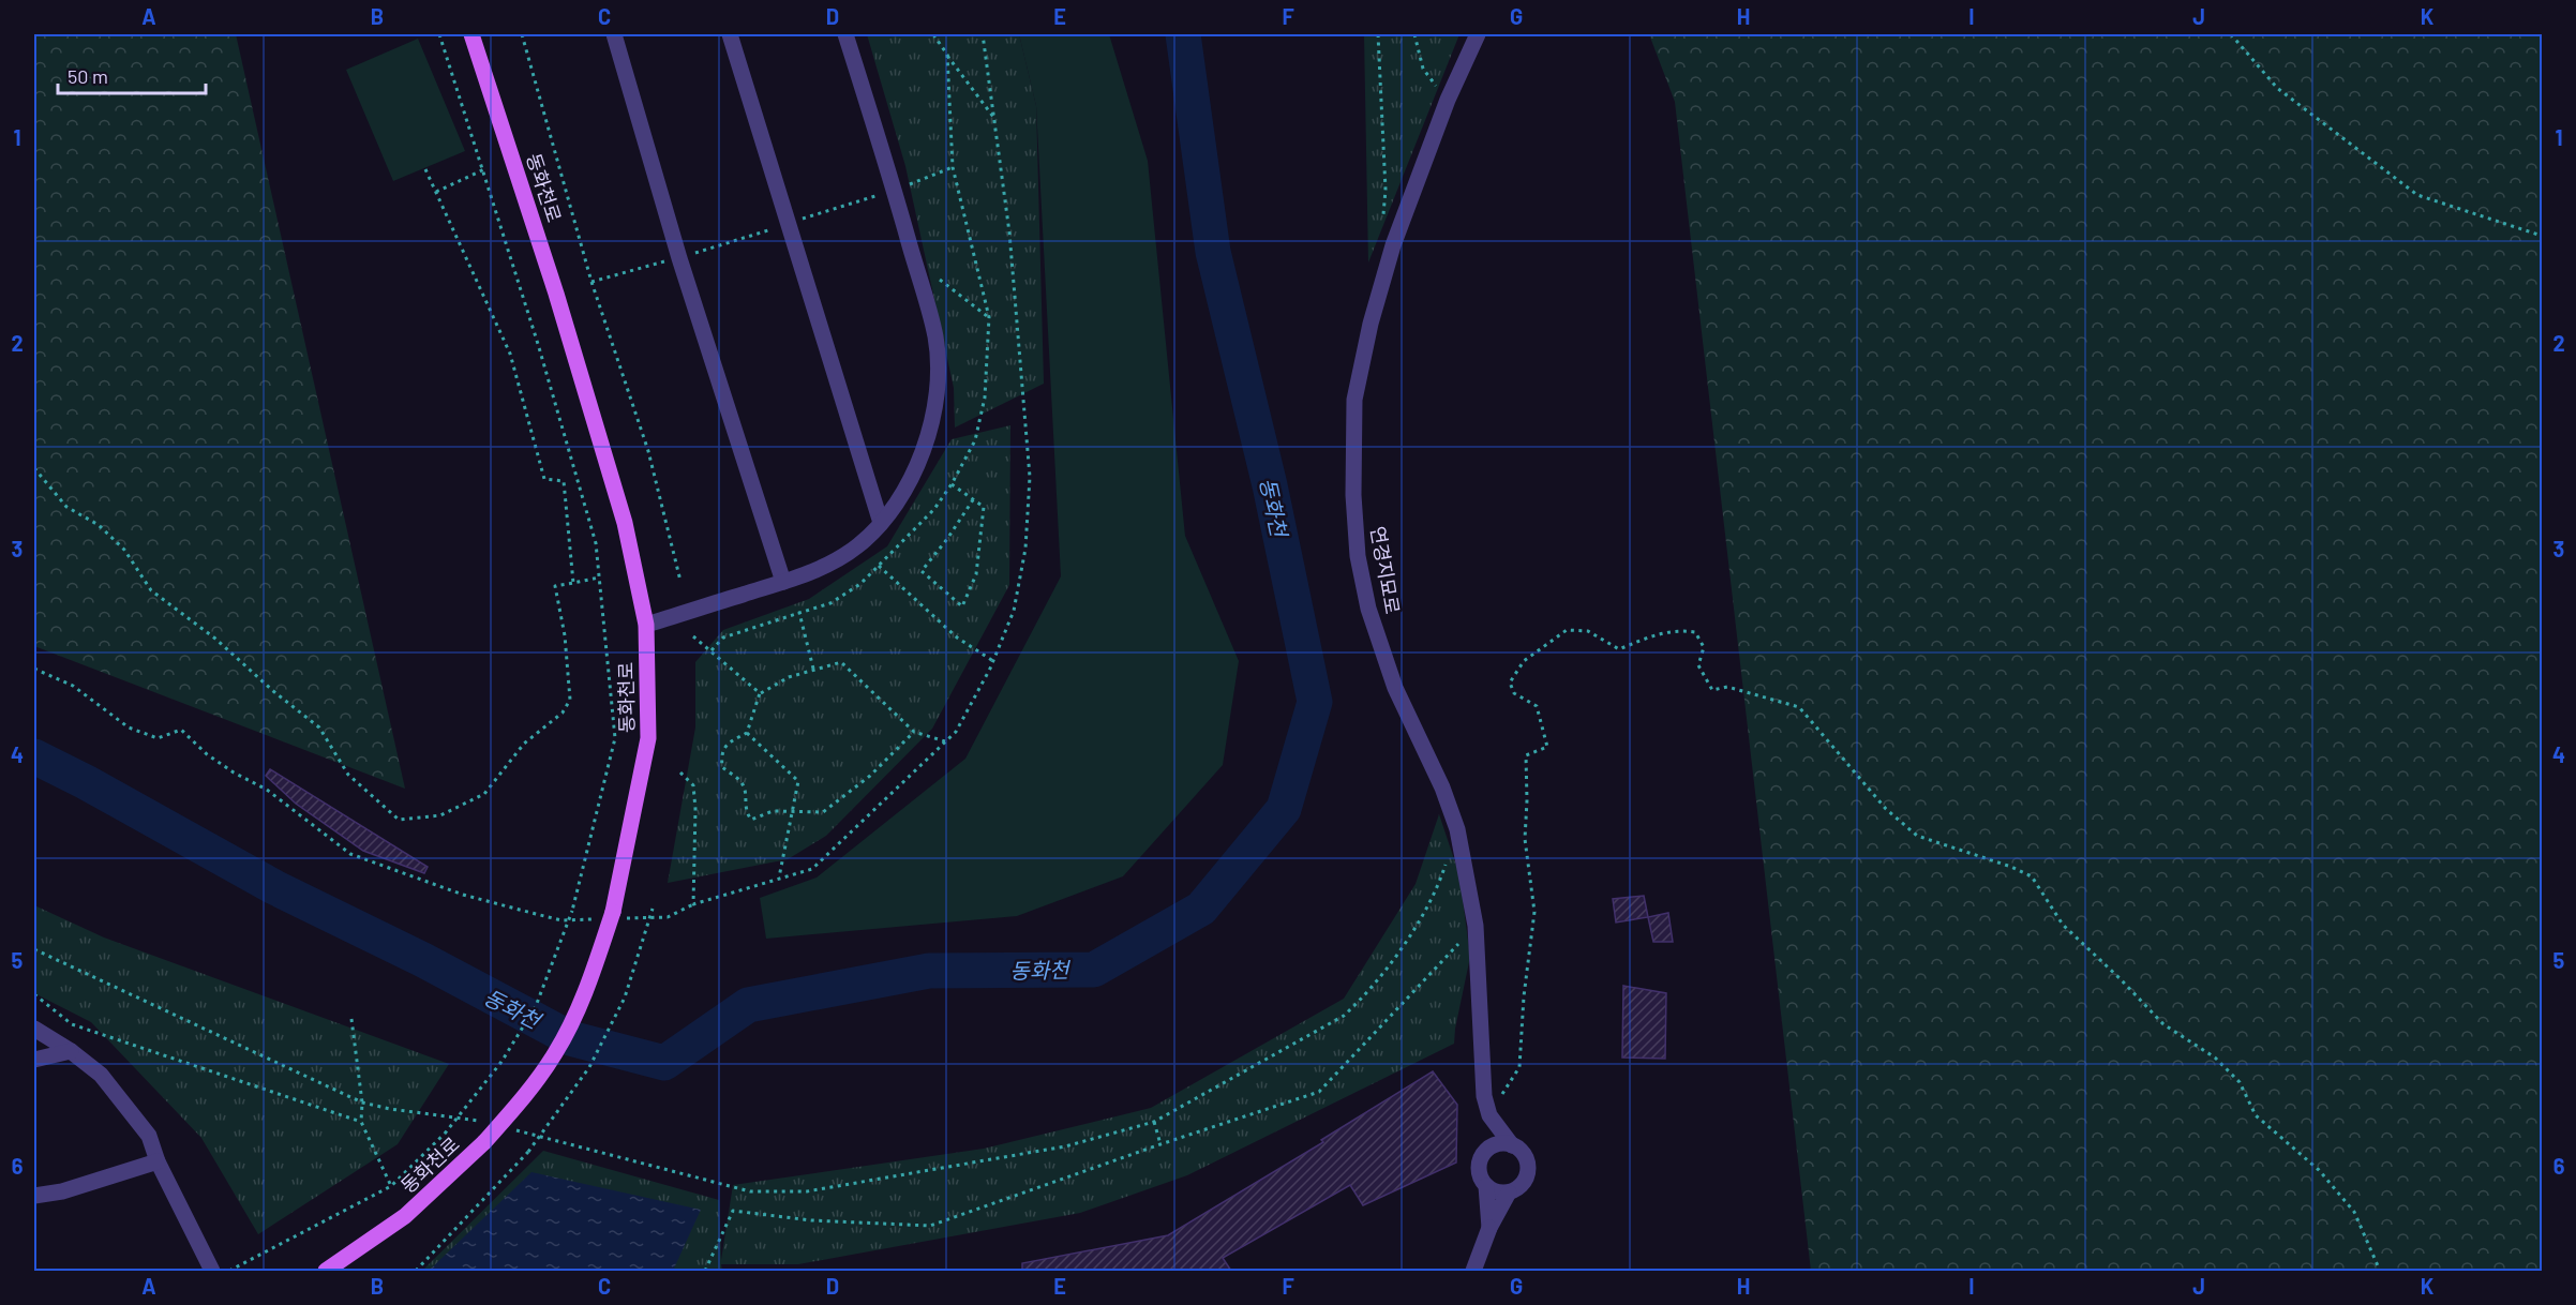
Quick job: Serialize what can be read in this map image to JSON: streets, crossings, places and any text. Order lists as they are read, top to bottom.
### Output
{
  "streets": {
    "main road": ["동화천로"],
    "street": ["연경지묘로"]
  },
  "water": ["동화천"],
  "scale_bar": "50 m",
  "grid": {
    "columns": [
      "A",
      "B",
      "C",
      "D",
      "E",
      "F",
      "G",
      "H",
      "I",
      "J",
      "K"
    ],
    "rows": [
      "1",
      "2",
      "3",
      "4",
      "5",
      "6"
    ]
  }
}
